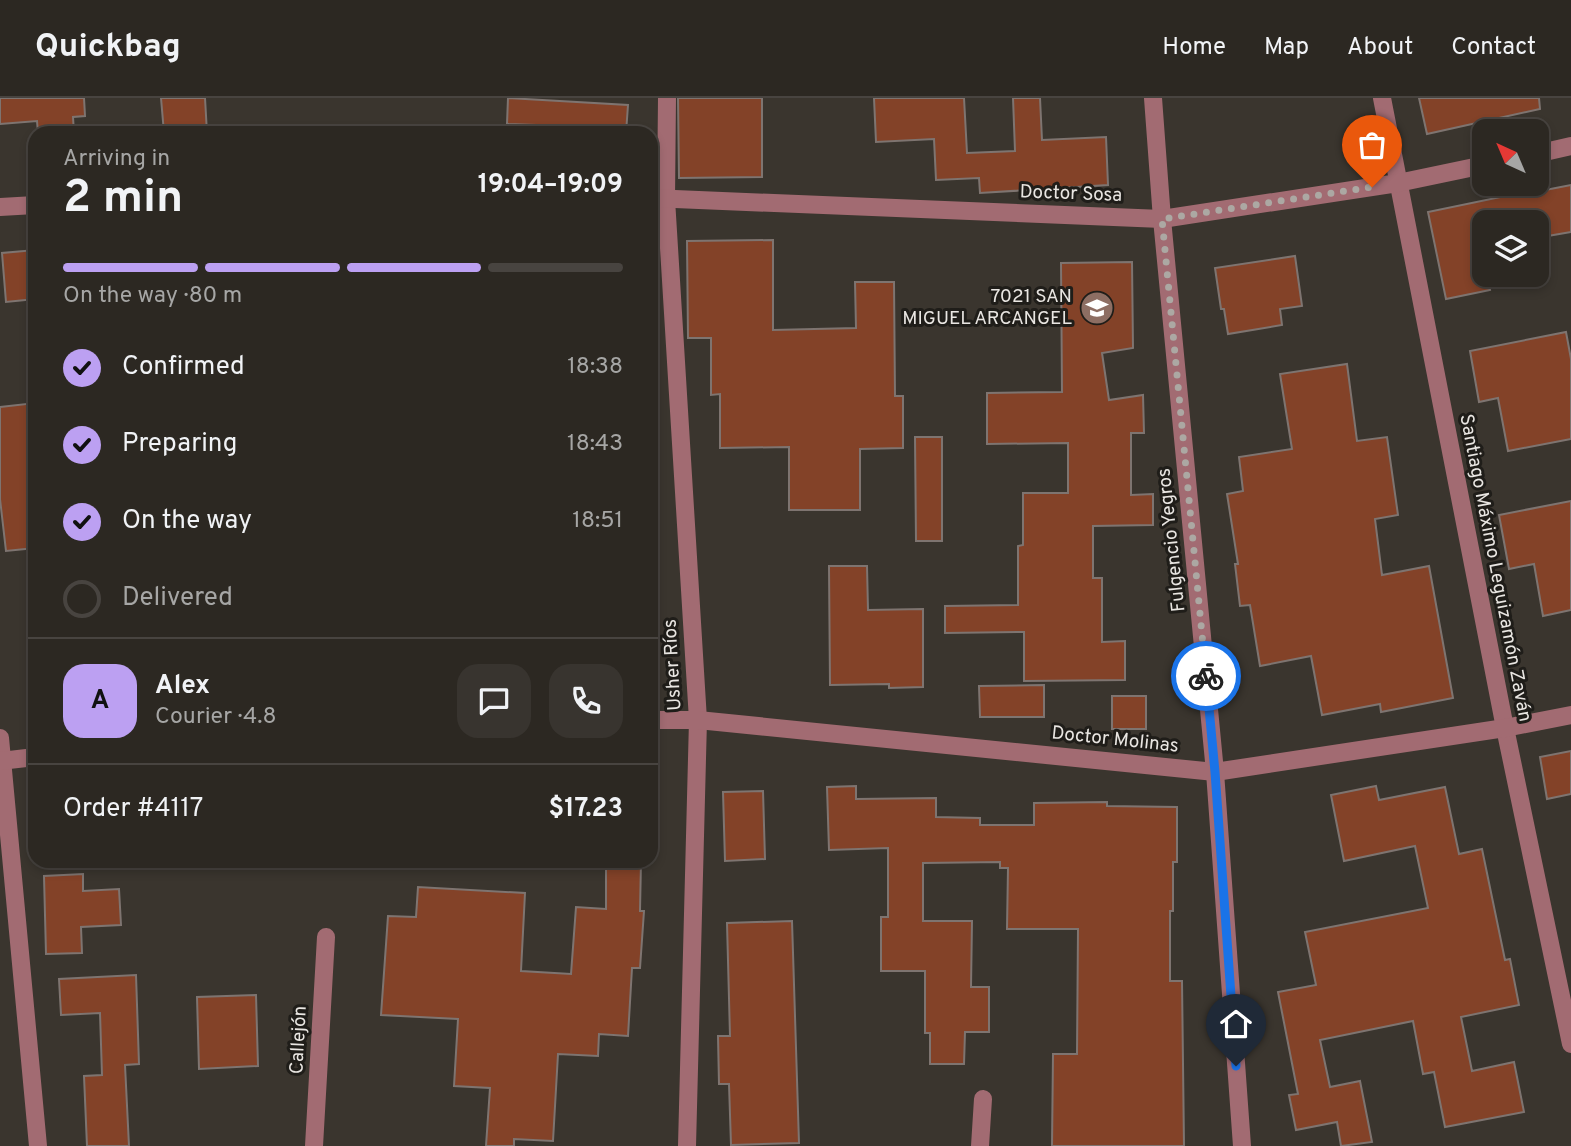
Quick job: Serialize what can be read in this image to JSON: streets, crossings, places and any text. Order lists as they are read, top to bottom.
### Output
{
  "streets": {
    "street": [
      "Doctor Sosa",
      "Fulgencio Yegros",
      "Santiago Máximo Leguizamón Zaván",
      "Usher Ríos",
      "Doctor Molinas",
      "Callejón"
    ]
  },
  "crossings": [
    ["Doctor Sosa", "Fulgencio Yegros"],
    ["Doctor Sosa", "Santiago Máximo Leguizamón Zaván"],
    ["Doctor Sosa", "Usher Ríos"],
    ["Fulgencio Yegros", "Doctor Molinas"],
    ["Santiago Máximo Leguizamón Zaván", "Doctor Molinas"],
    ["Usher Ríos", "Doctor Molinas"]
  ],
  "places": {
    "school or university": ["7021 SAN MIGUEL ARCANGEL"]
  },
  "north": "top left",
  "page": {
    "header": "Quickbag",
    "nav": [
      "Home",
      "Map",
      "About",
      "Contact"
    ],
    "heading": ["2 min", "Arriving in", "19:04–19:09"],
    "panel": [
      "Alex",
      "Courier · 4.8",
      "Order #4117",
      "$17.23"
    ],
    "bar": "On the way · 80 m",
    "list": [
      ["Confirmed", "18:38"],
      ["Preparing", "18:43"],
      ["On the way", "18:51"],
      "Delivered"
    ],
    "round": "A"
  }
}
